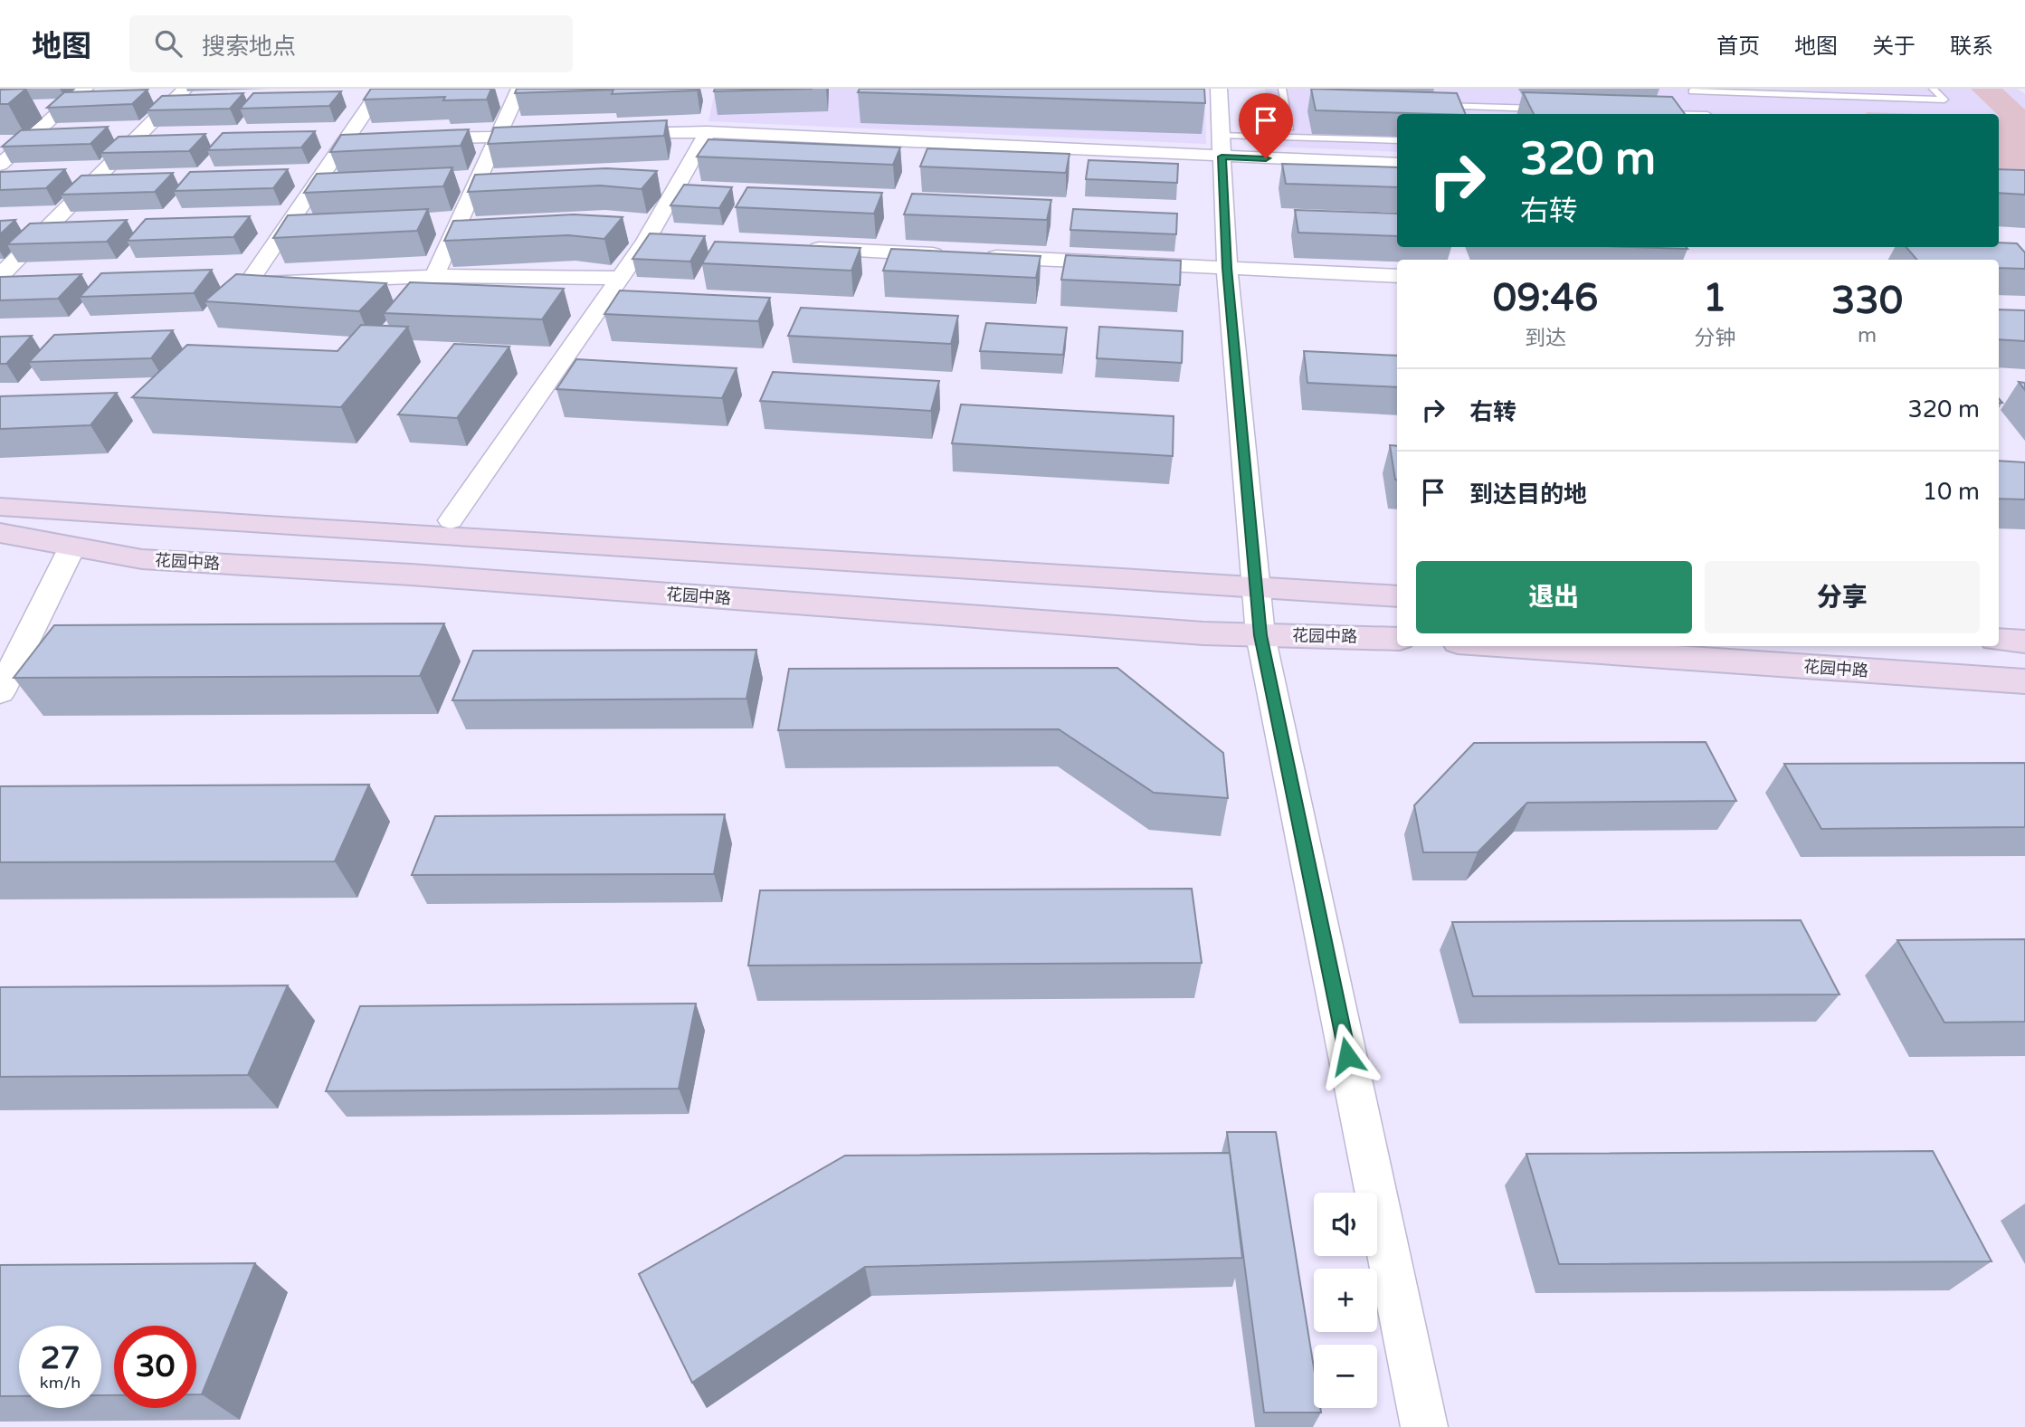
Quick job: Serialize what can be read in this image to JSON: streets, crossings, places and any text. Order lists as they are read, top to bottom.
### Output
{
  "streets": {
    "main road": ["花园中路"]
  },
  "page": {
    "header": "地图",
    "search": "搜索地点",
    "nav": [
      "首页",
      "地图",
      "关于",
      "联系"
    ],
    "turn": ["320 m", "右转"],
    "eta": [
      "09:46",
      "到达",
      "1",
      "分钟",
      "330",
      "m"
    ],
    "list": [
      {
        "name": "右转",
        "value": "320 m"
      },
      {
        "name": "到达目的地",
        "value": "10 m"
      }
    ],
    "buttons": ["退出", "分享"],
    "map_buttons": ["+", "−"],
    "speed": "27 km/h",
    "limit": "30"
  }
}
